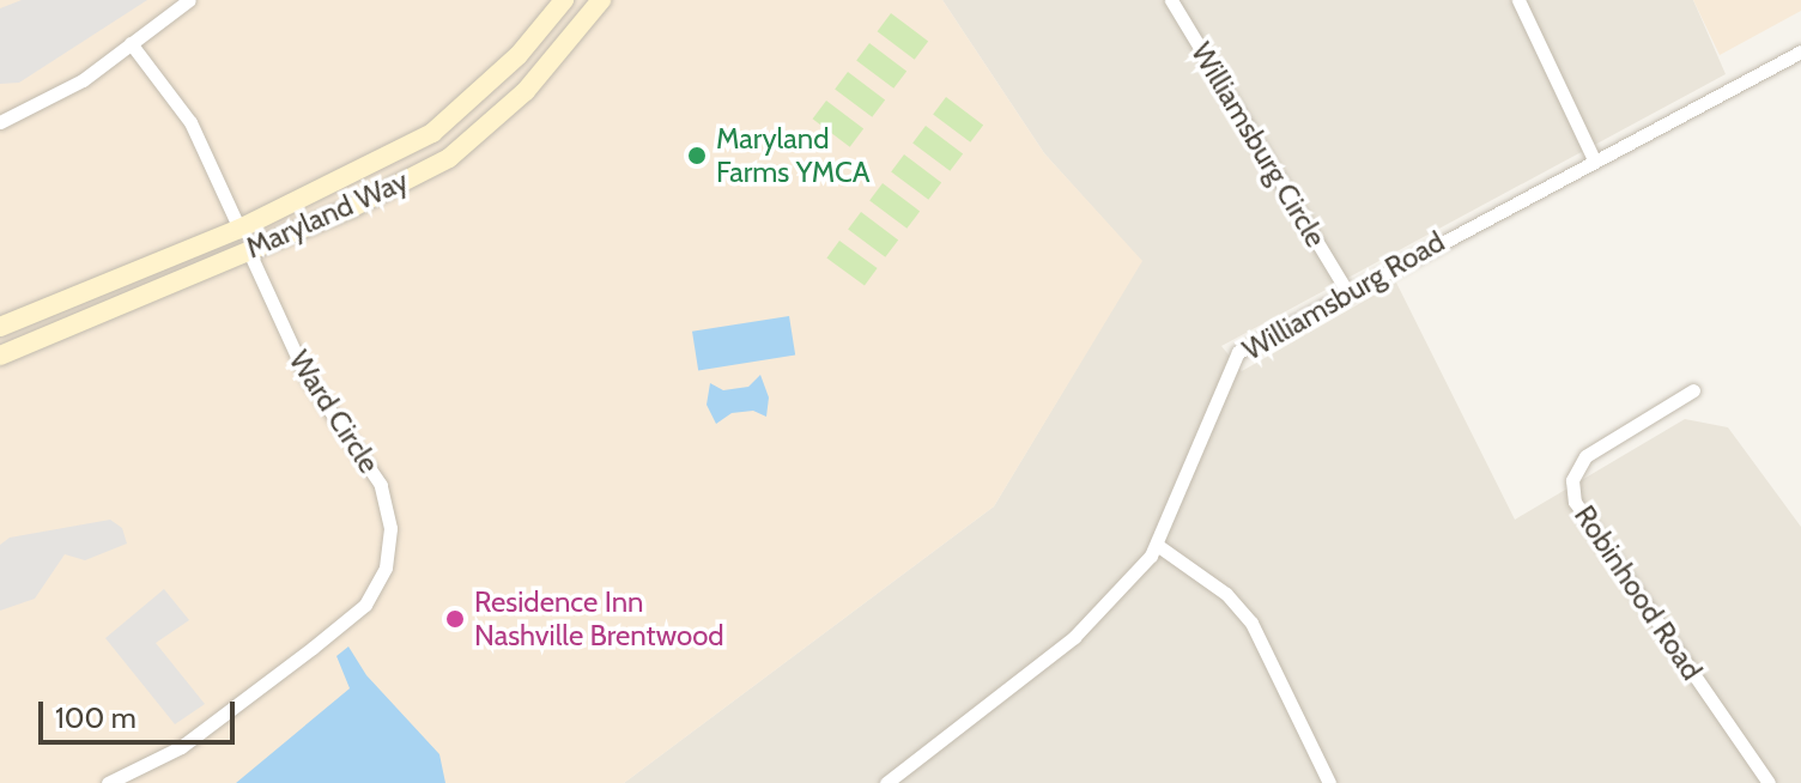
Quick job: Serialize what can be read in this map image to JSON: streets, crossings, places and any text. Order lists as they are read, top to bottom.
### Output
{
  "streets": {
    "main road": ["Maryland Way"],
    "street": [
      "Williamsburg Circle",
      "Williamsburg Road",
      "Ward Circle",
      "Robinhood Road"
    ]
  },
  "crossings": [
    ["Williamsburg Circle", "Williamsburg Road"],
    ["Maryland Way", "Ward Circle"]
  ],
  "places": ["Maryland Farms YMCA", "Residence Inn Nashville Brentwood"],
  "scale_bar": "100 m"
}
